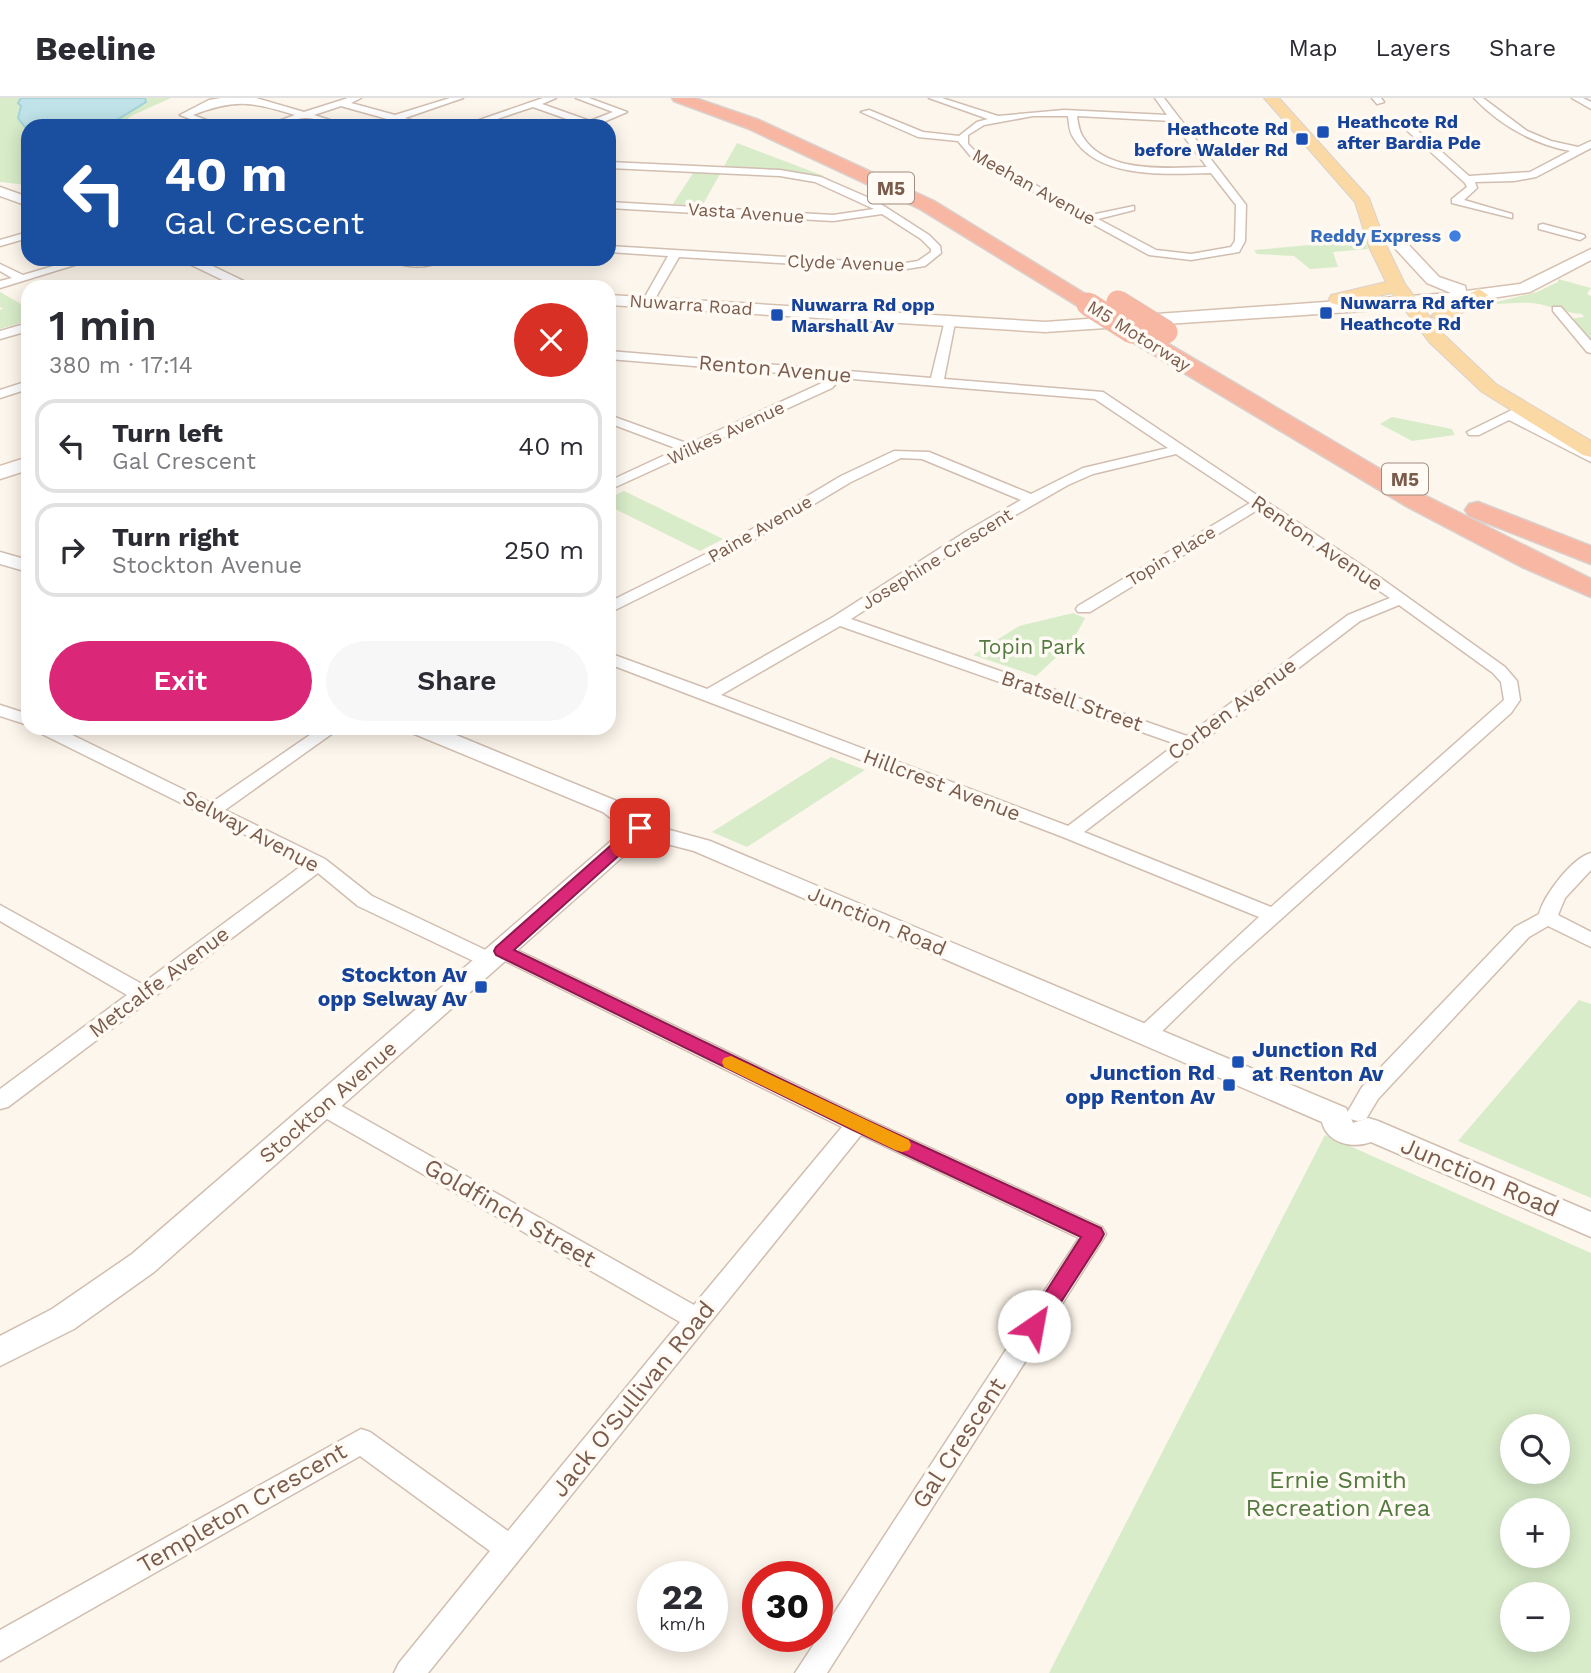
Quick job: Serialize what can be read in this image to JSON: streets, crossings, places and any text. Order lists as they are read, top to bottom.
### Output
{
  "streets": {
    "highway": ["M5", "M5 Motorway"],
    "main road": ["Nuwarra Road"],
    "street": [
      "Meehan Avenue",
      "Vasta Avenue",
      "Clyde Avenue",
      "Renton Avenue",
      "Wilkes Avenue",
      "Paine Avenue",
      "Topin Place",
      "Josephine Crescent",
      "Bratsell Street",
      "Corben Avenue",
      "Hillcrest Avenue",
      "Selway Avenue",
      "Junction Road",
      "Metcalfe Avenue",
      "Stockton Avenue",
      "Goldfinch Street",
      "Jack O'Sullivan Road",
      "Gal Crescent",
      "Templeton Crescent"
    ]
  },
  "crossings": [
    ["Vasta Avenue", "Clyde Avenue"],
    ["Nuwarra Road", "M5 Motorway"],
    ["Renton Avenue", "Wilkes Avenue"],
    ["Renton Avenue", "Topin Place"],
    ["Renton Avenue", "Josephine Crescent"],
    ["Renton Avenue", "Corben Avenue"],
    ["Renton Avenue", "Hillcrest Avenue"],
    ["Renton Avenue", "Junction Road"],
    ["Paine Avenue", "Josephine Crescent"],
    ["Josephine Crescent", "Bratsell Street"],
    ["Josephine Crescent", "Hillcrest Avenue"],
    ["Bratsell Street", "Corben Avenue"],
    ["Corben Avenue", "Hillcrest Avenue"],
    ["Selway Avenue", "Metcalfe Avenue"],
    ["Selway Avenue", "Stockton Avenue"],
    ["Selway Avenue", "Gal Crescent"],
    ["Junction Road", "Stockton Avenue"],
    ["Stockton Avenue", "Goldfinch Street"],
    ["Stockton Avenue", "Gal Crescent"],
    ["Goldfinch Street", "Jack O'Sullivan Road"],
    ["Jack O'Sullivan Road", "Gal Crescent"],
    ["Jack O'Sullivan Road", "Templeton Crescent"]
  ],
  "parks": ["Topin Park", "Ernie Smith Recreation Area"],
  "places": {
    "transit": [
      "Heathcote Rd after Bardia Pde",
      "Heathcote Rd before Walder Rd",
      "Nuwarra Rd after Heathcote Rd",
      "Nuwarra Rd opp Marshall Av",
      "Stockton Av opp Selway Av",
      "Junction Rd at Renton Av",
      "Junction Rd opp Renton Av"
    ],
    "other": ["Reddy Express"]
  },
  "page": {
    "header": "Beeline",
    "nav": ["Map", "Layers", "Share"],
    "turn": ["40 m", "Gal Crescent"],
    "heading": ["1 min", "380 m · 17:14"],
    "list": [
      {
        "name": "Turn left",
        "note": "Gal Crescent",
        "value": "40 m"
      },
      {
        "name": "Turn right",
        "note": "Stockton Avenue",
        "value": "250 m"
      }
    ],
    "buttons": ["Exit", "Share"],
    "map_buttons": ["+", "−"],
    "speed": "22 km/h",
    "limit": "30"
  }
}
